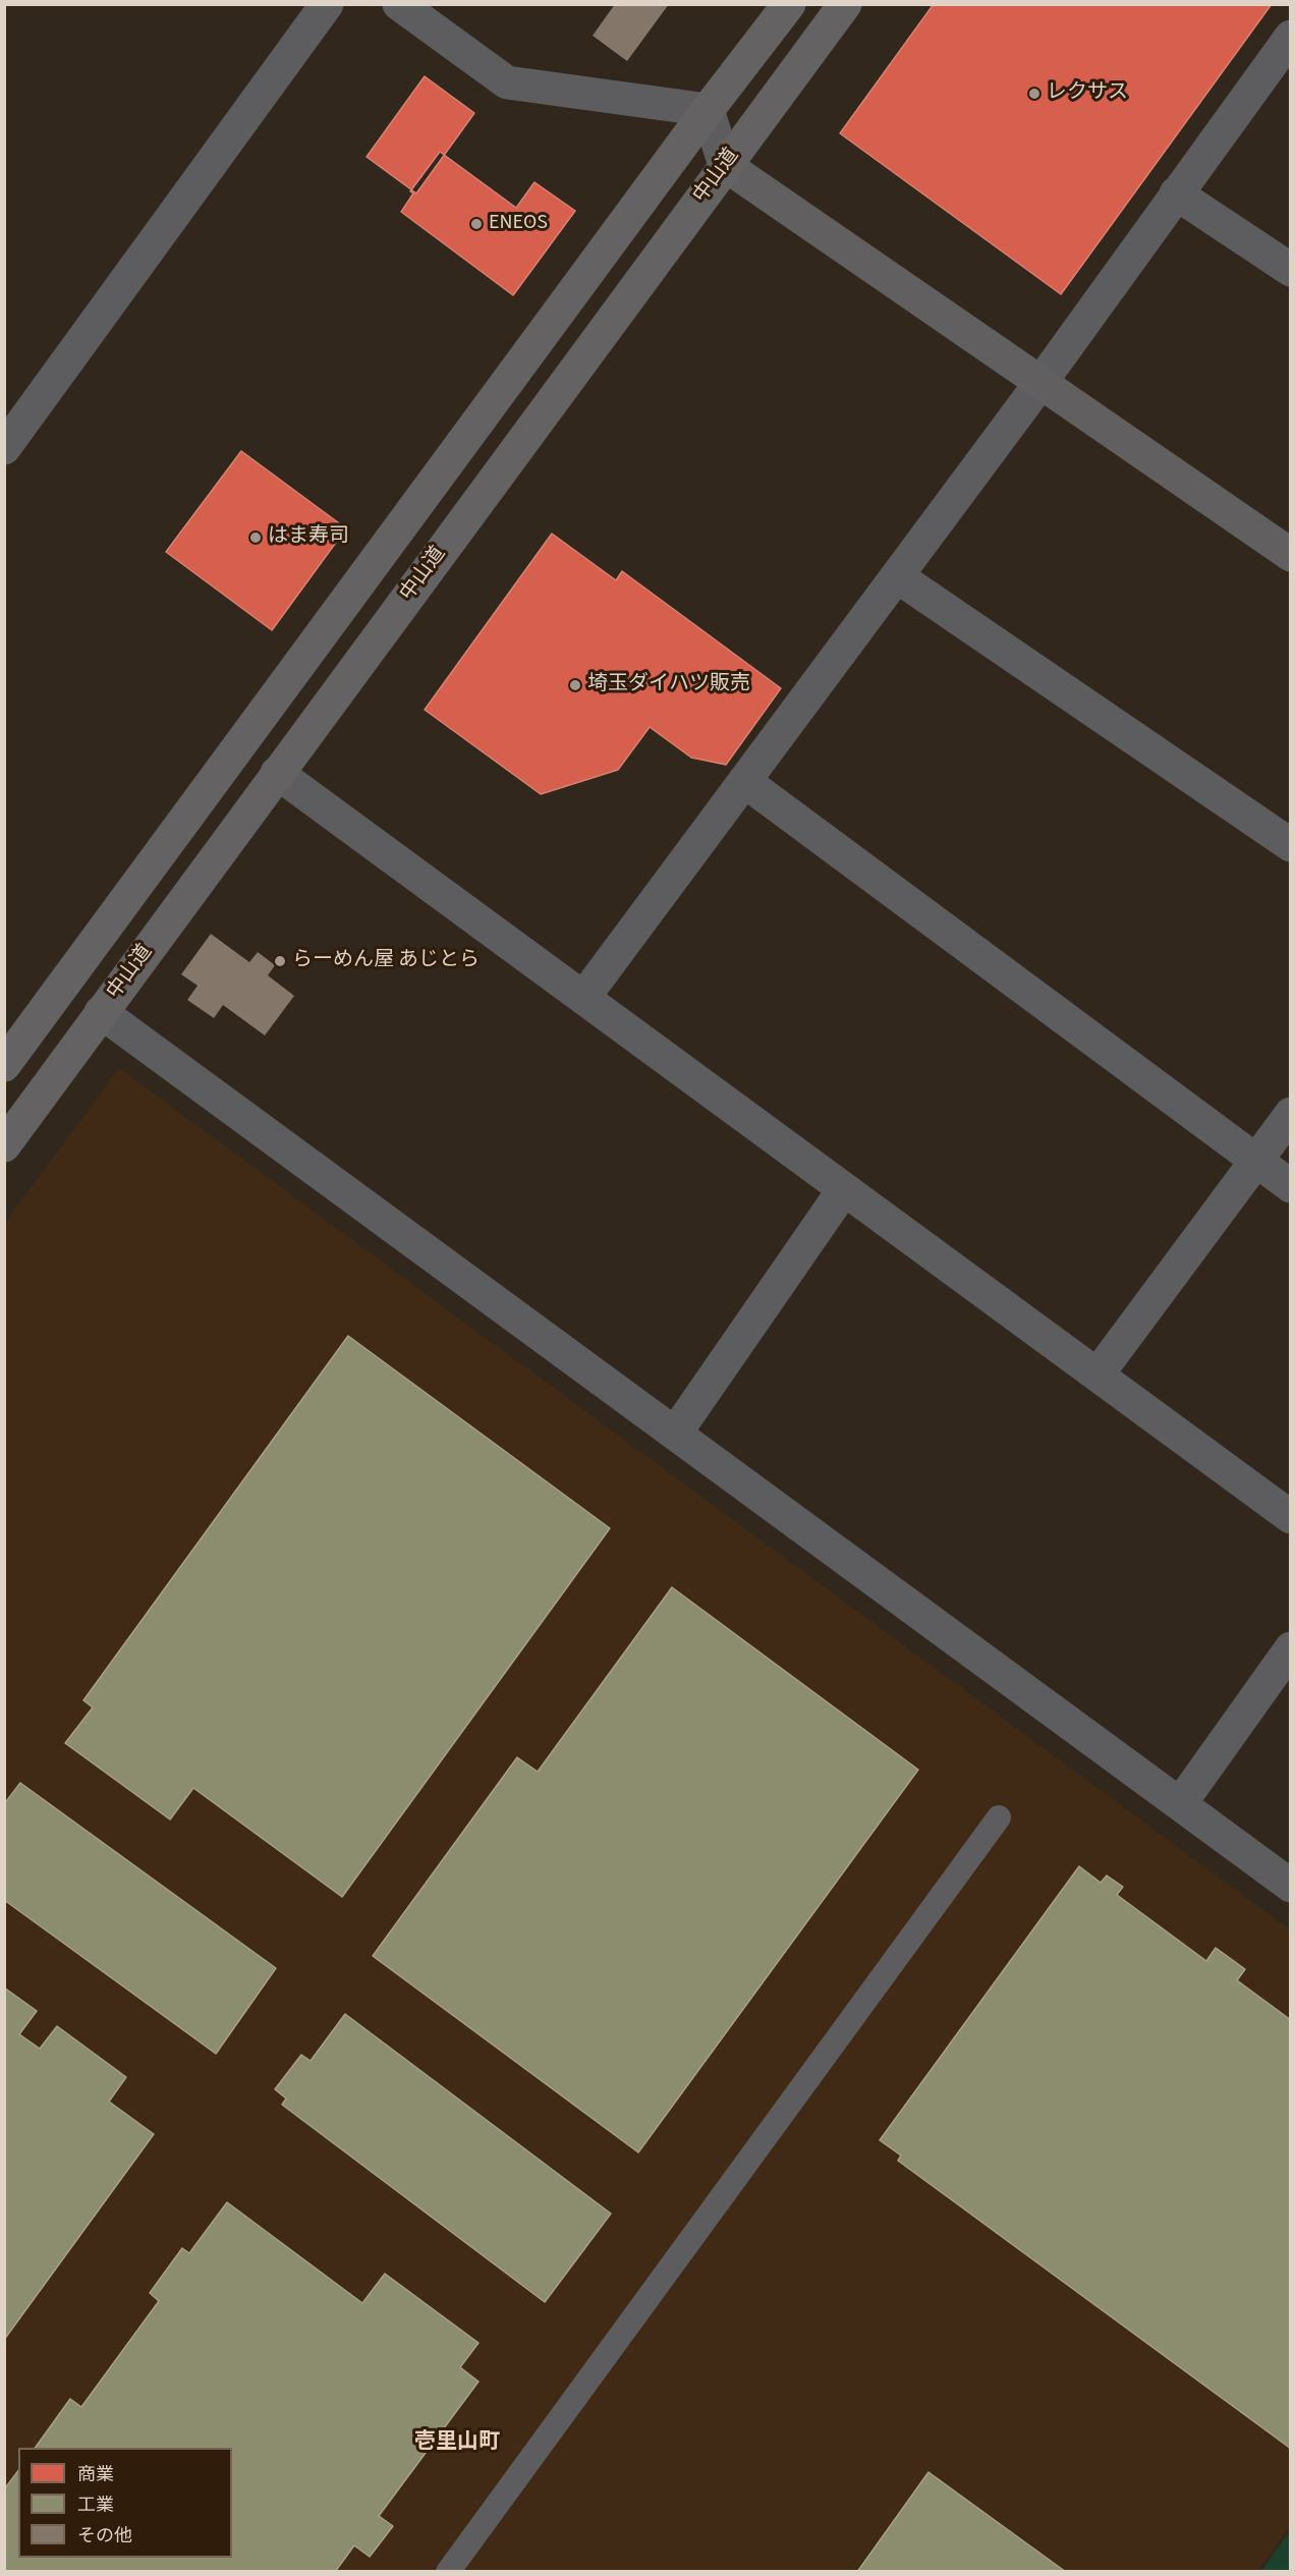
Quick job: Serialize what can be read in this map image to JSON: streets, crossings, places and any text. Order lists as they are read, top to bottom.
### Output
{
  "streets": {
    "highway": ["中山道"]
  },
  "districts": ["壱里山町"],
  "places": [
    "レクサス",
    "ENEOS",
    "はま寿司",
    "埼玉ダイハツ販売",
    "らーめん屋 あじとら"
  ],
  "legend": ["商業", "工業", "その他"]
}
